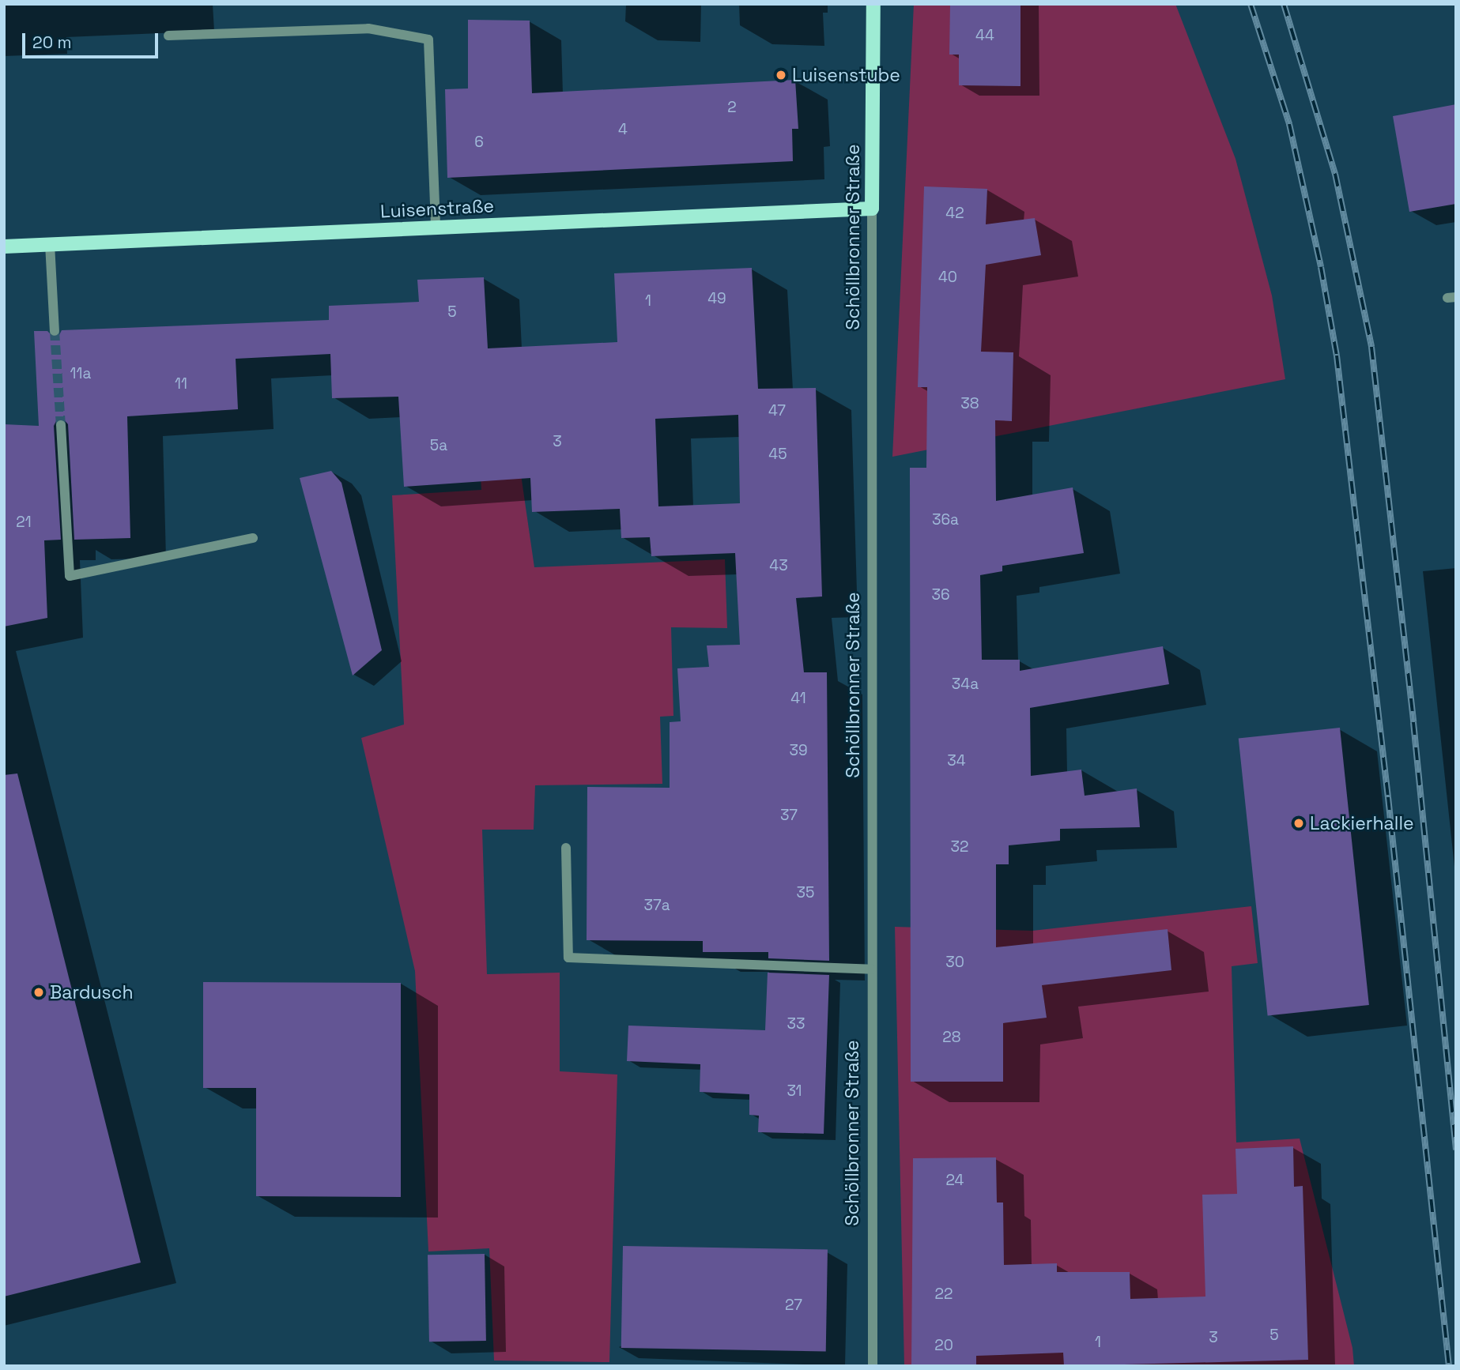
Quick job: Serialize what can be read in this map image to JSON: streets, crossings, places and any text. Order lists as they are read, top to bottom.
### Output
{
  "streets": {
    "main road": ["Luisenstraße", "Schöllbronner Straße"]
  },
  "crossings": [
    ["Luisenstraße", "Schöllbronner Straße"]
  ],
  "places": ["Luisenstube", "Lackierhalle", "Bardusch"],
  "house_numbers": [
    "44",
    "2",
    "4",
    "6",
    "42",
    "40",
    "49",
    "1",
    "5",
    "11a",
    "11",
    "38",
    "47",
    "3",
    "5a",
    "45",
    "36a",
    "21",
    "43",
    "36",
    "34a",
    "41",
    "39",
    "34",
    "37",
    "32",
    "35",
    "37a",
    "30",
    "33",
    "28",
    "31",
    "24",
    "22",
    "27",
    "5",
    "3",
    "1",
    "20"
  ],
  "scale_bar": "20 m"
}
